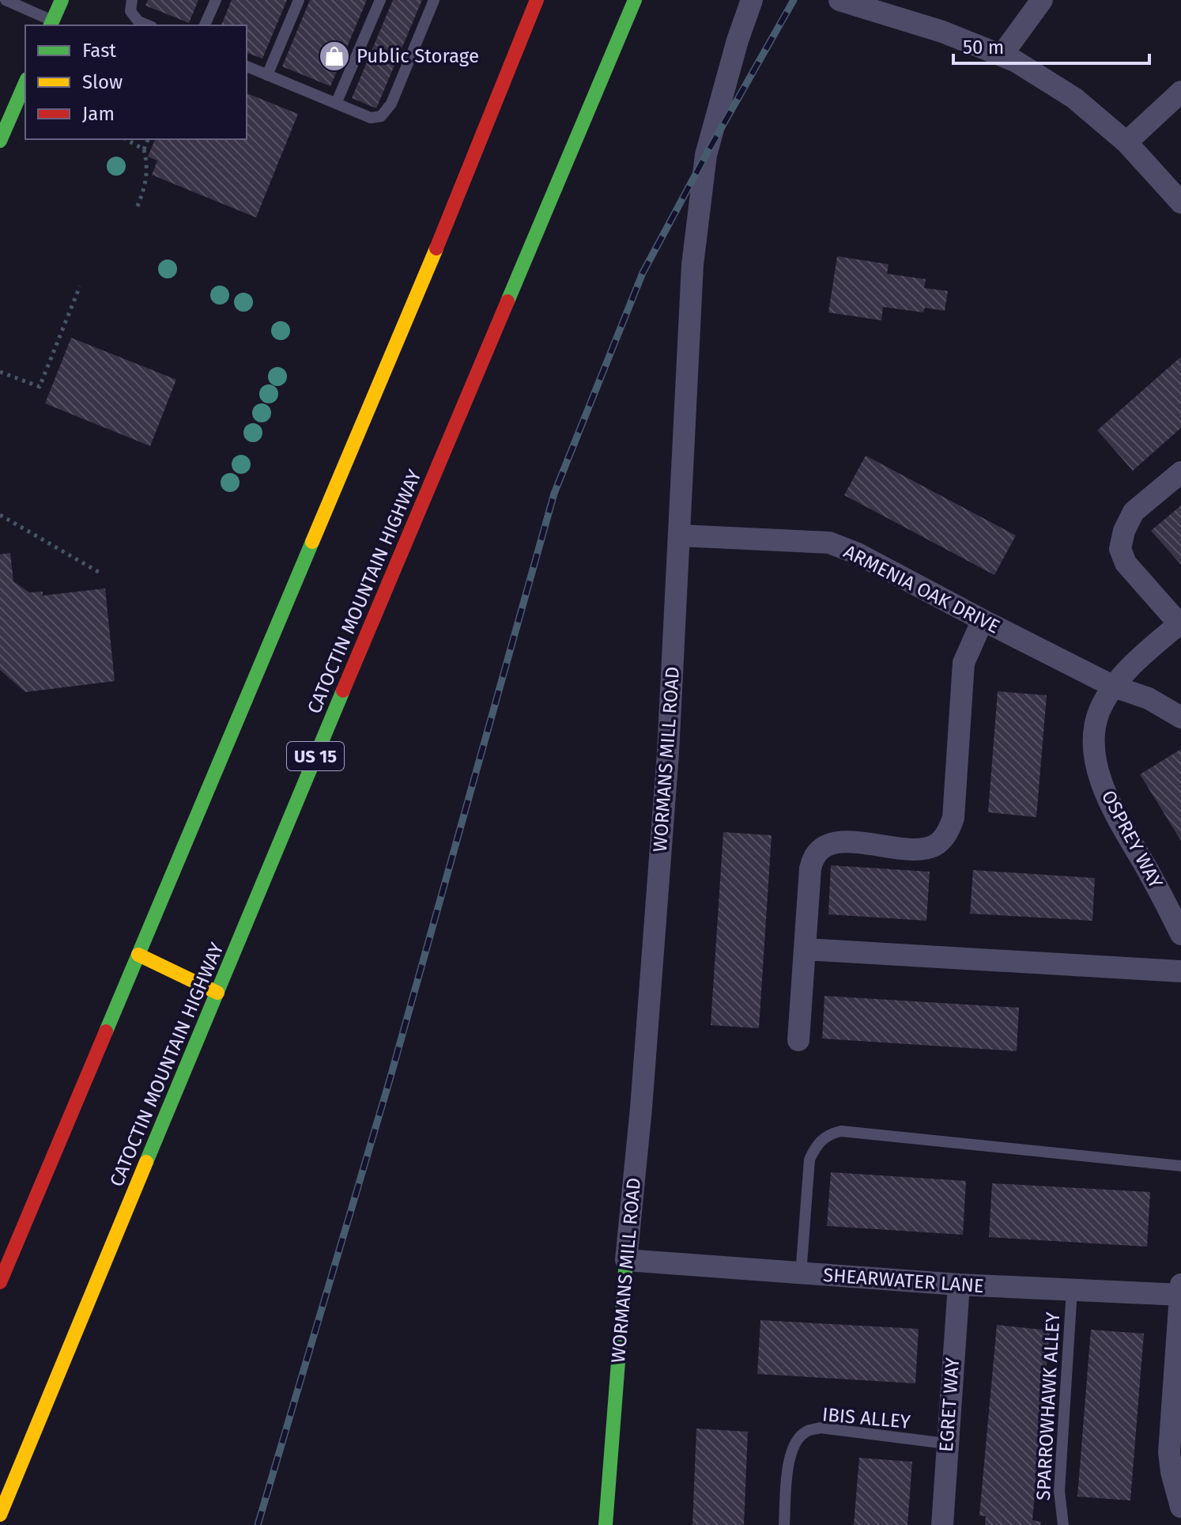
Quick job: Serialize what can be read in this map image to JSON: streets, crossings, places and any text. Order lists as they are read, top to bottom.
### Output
{
  "streets": {
    "main road": ["CATOCTIN MOUNTAIN HIGHWAY", "US 15", "WORMANS MILL ROAD"],
    "street": [
      "ARMENIA OAK DRIVE",
      "OSPREY WAY",
      "SHEARWATER LANE",
      "EGRET WAY"
    ],
    "lane": ["SPARROWHAWK ALLEY", "IBIS ALLEY"]
  },
  "crossings": [
    ["ARMENIA OAK DRIVE", "WORMANS MILL ROAD"],
    ["ARMENIA OAK DRIVE", "OSPREY WAY"],
    ["WORMANS MILL ROAD", "SHEARWATER LANE"],
    ["SHEARWATER LANE", "EGRET WAY"],
    ["SHEARWATER LANE", "SPARROWHAWK ALLEY"],
    ["EGRET WAY", "IBIS ALLEY"]
  ],
  "places": {
    "shop": ["Public Storage"]
  },
  "legend": ["Fast", "Slow", "Jam"],
  "scale_bar": "50 m"
}
